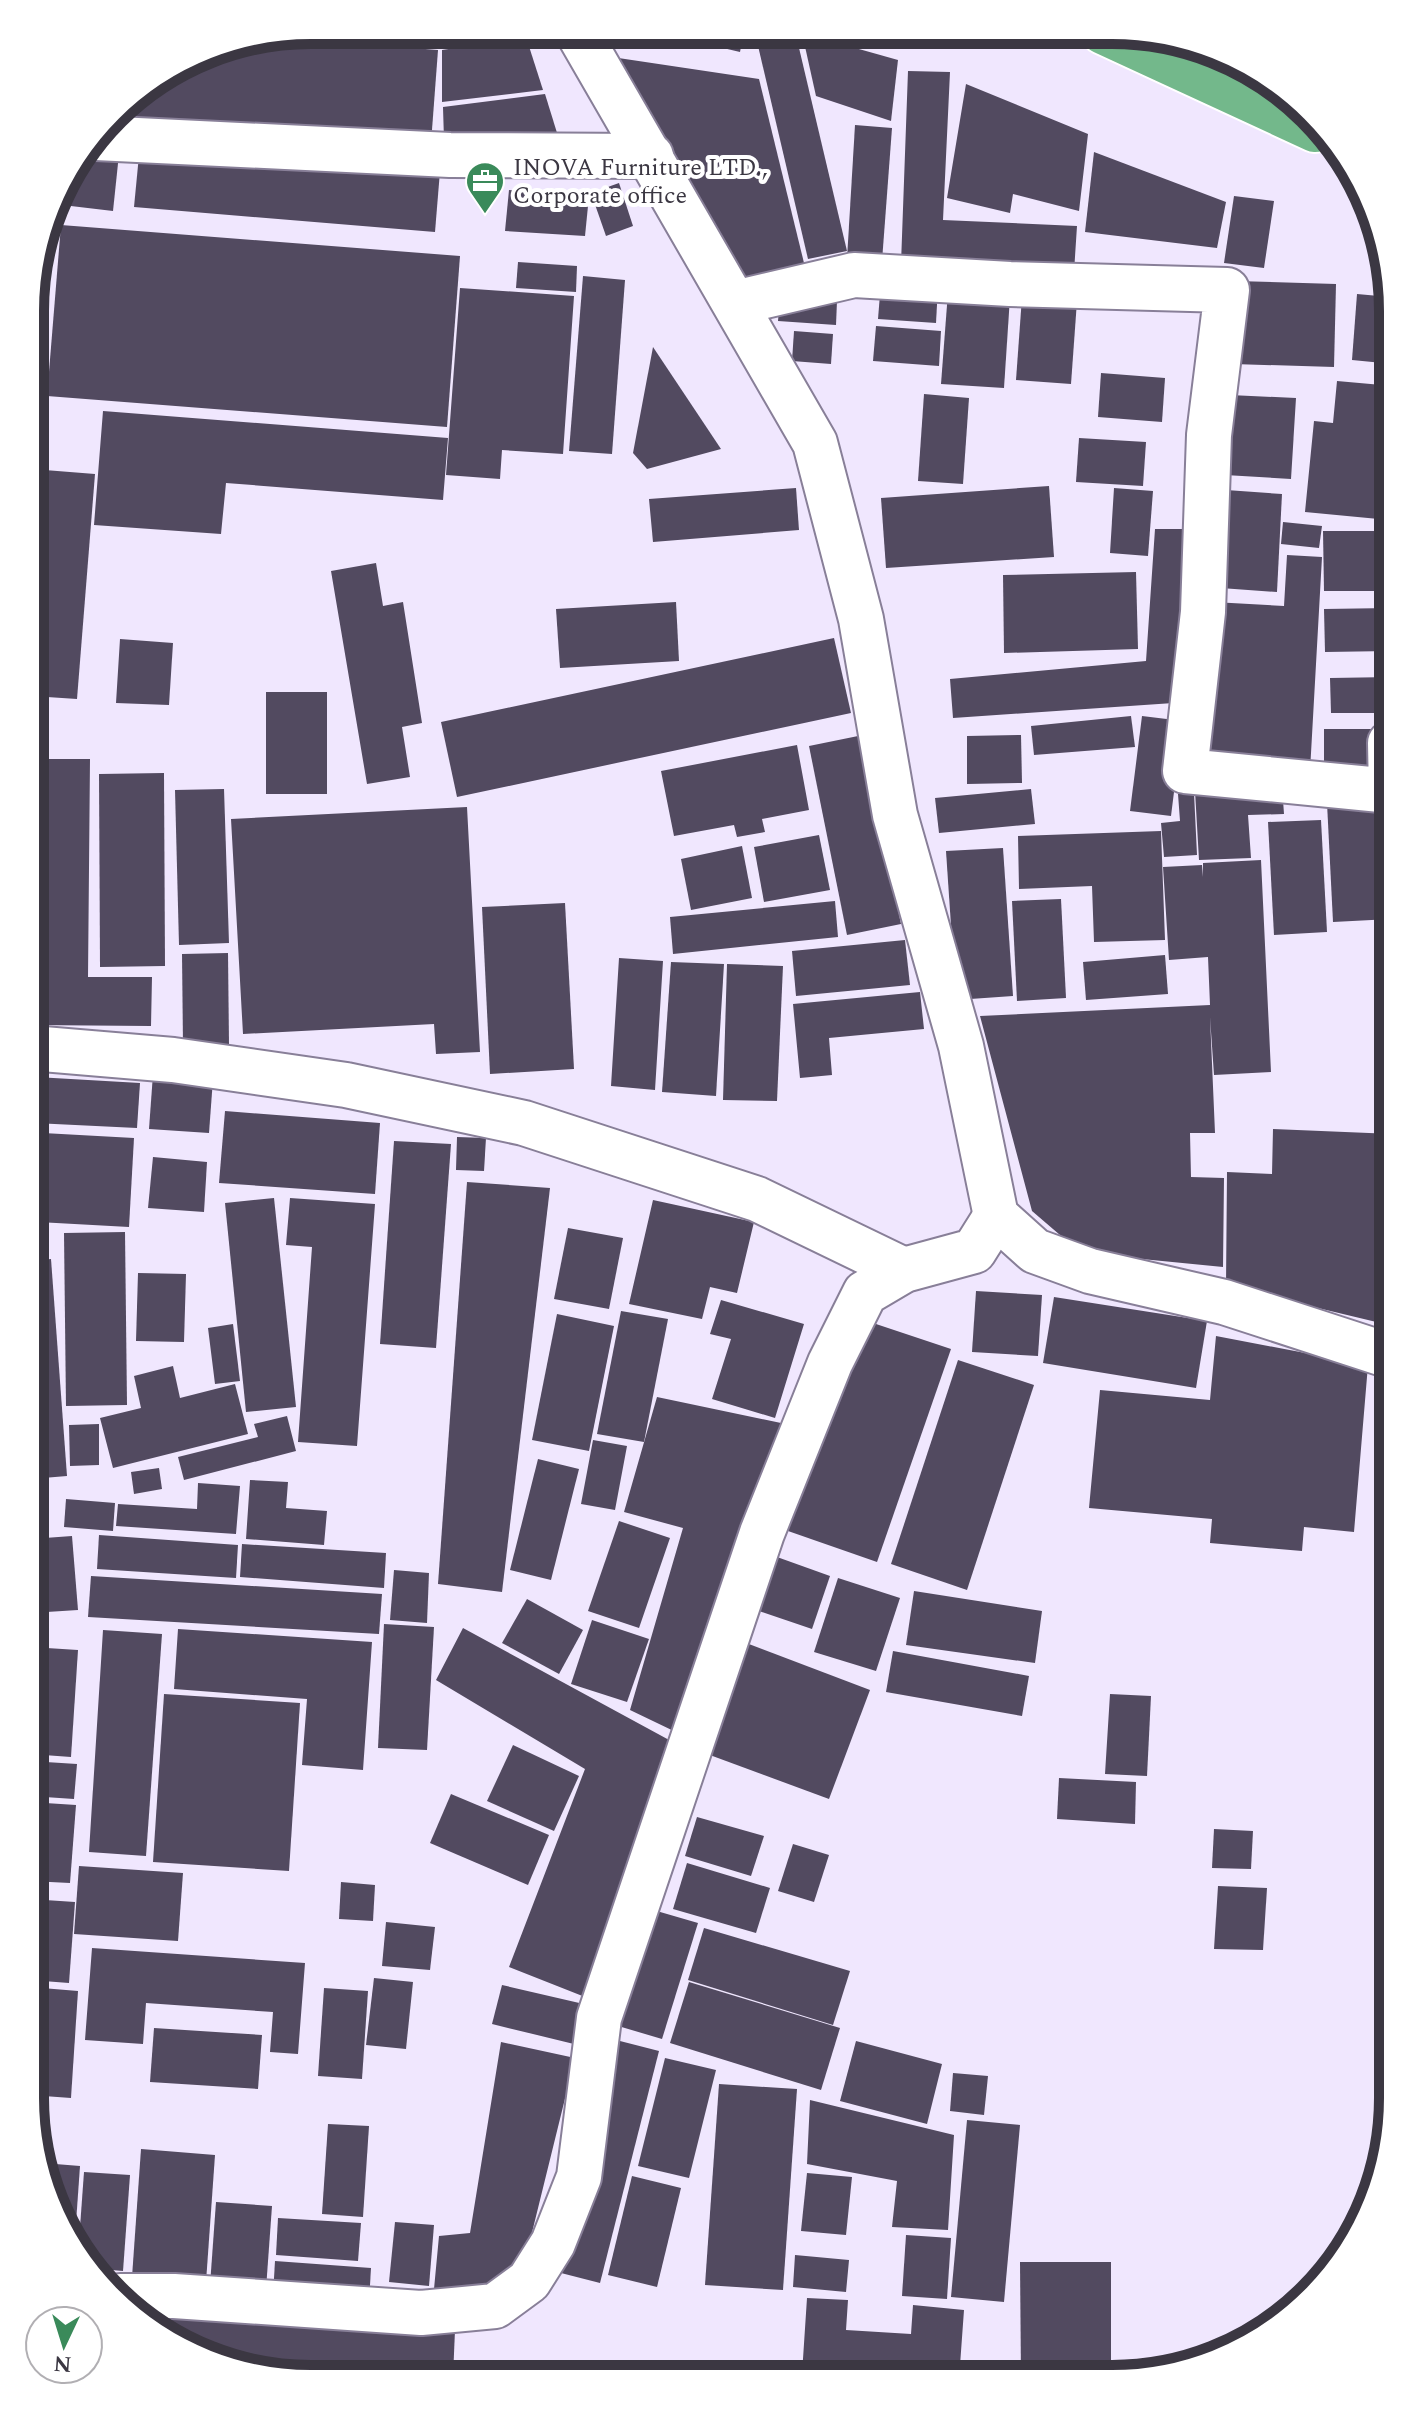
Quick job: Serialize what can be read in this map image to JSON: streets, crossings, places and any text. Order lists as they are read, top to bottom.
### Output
{
  "places": {
    "office": ["INOVA Furniture LTD., Corporate office"]
  },
  "north": "bottom"
}
